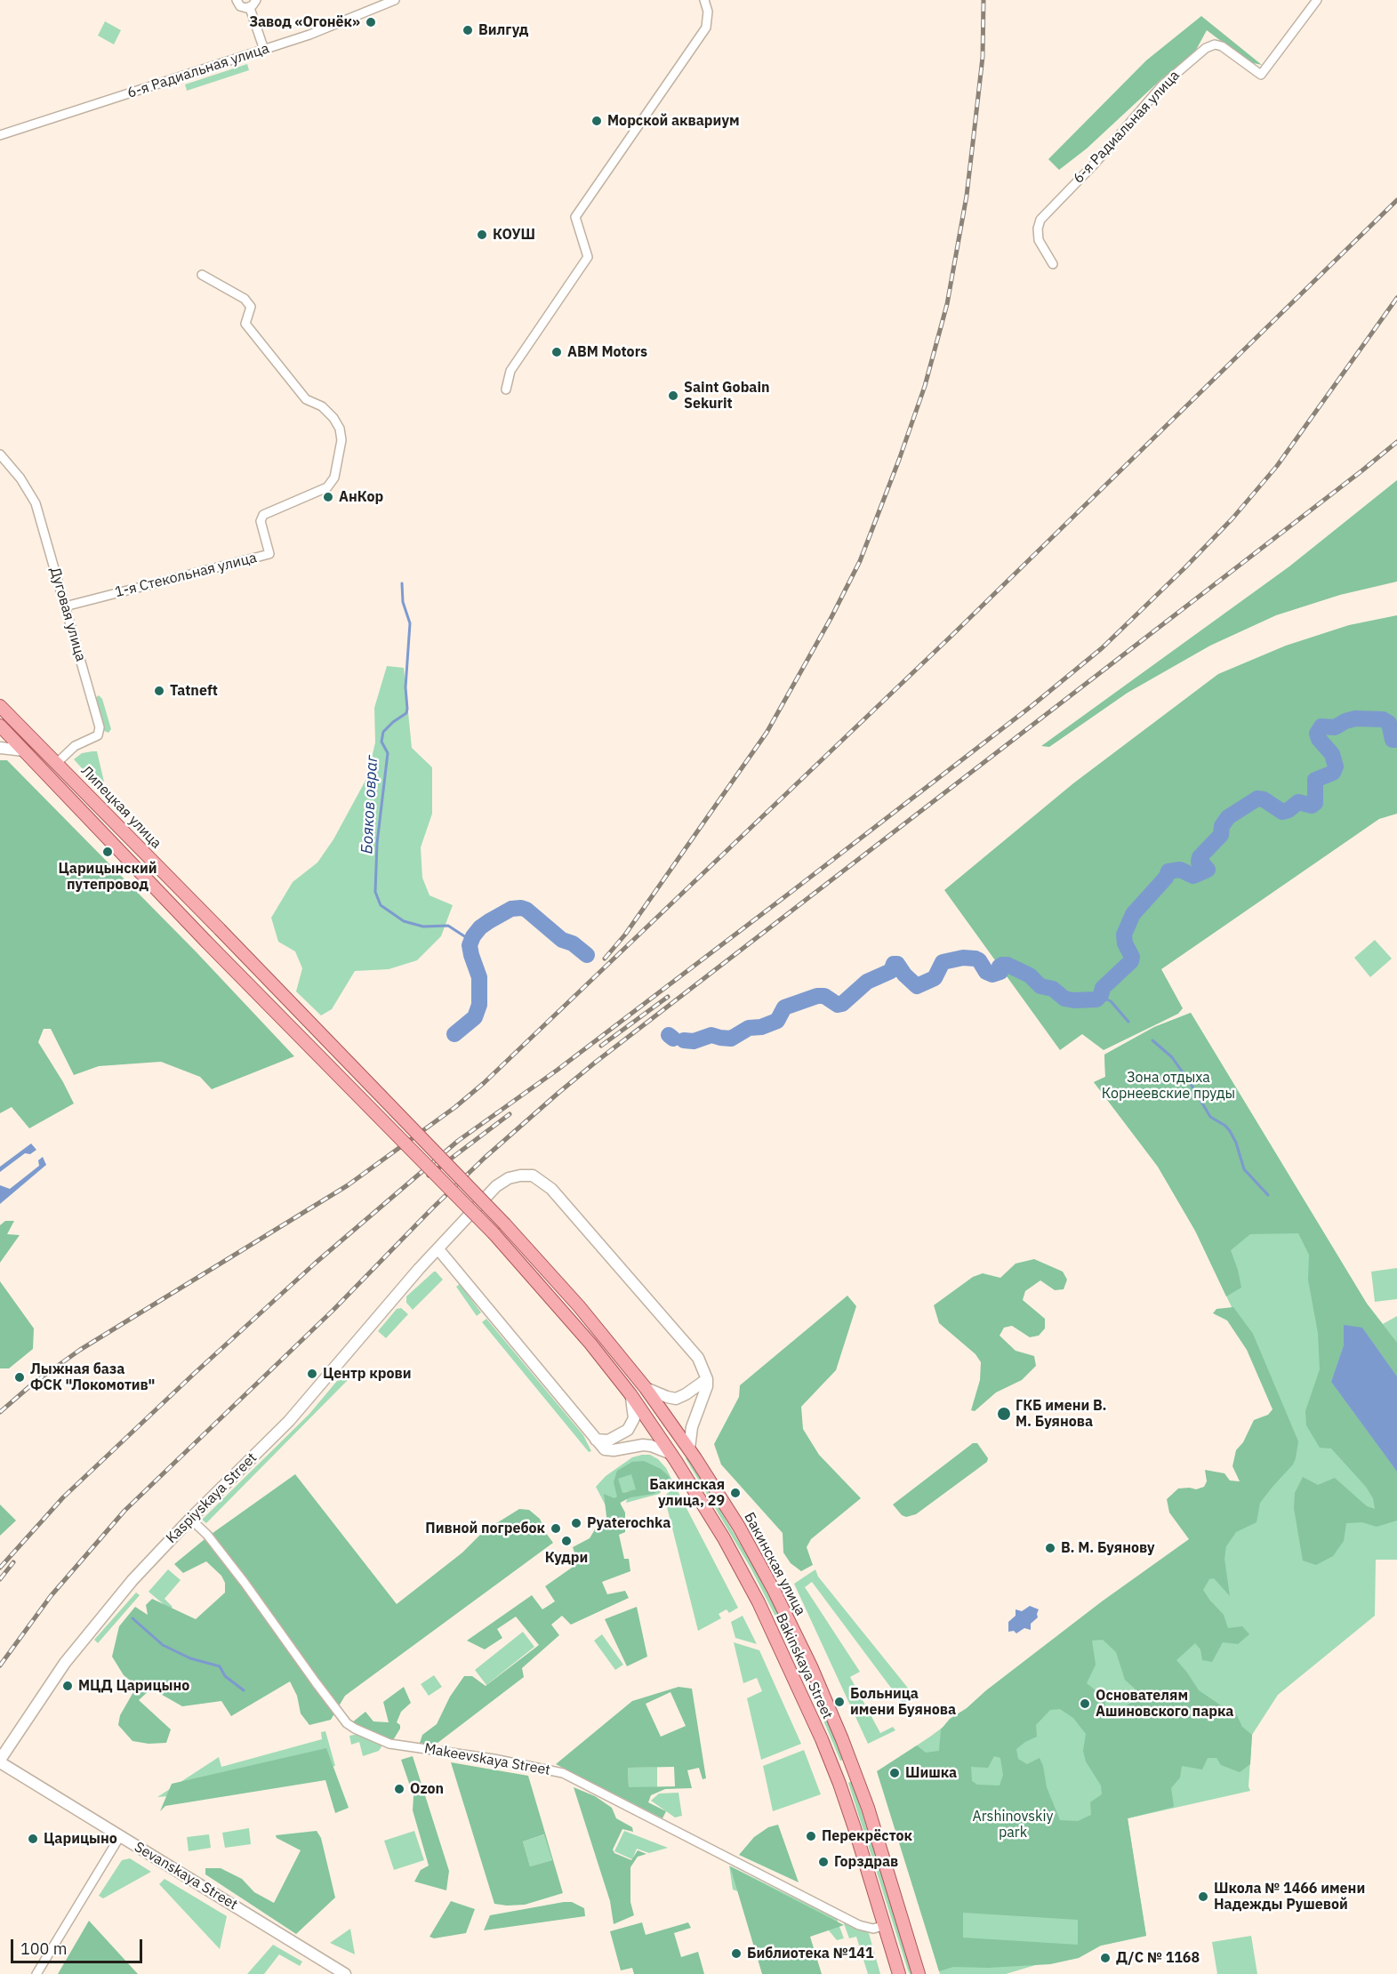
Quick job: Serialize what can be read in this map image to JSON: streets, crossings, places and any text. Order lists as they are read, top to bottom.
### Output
{
  "streets": {
    "main road": [
      "Липецкая улица",
      "Kaspiyskaya Street",
      "Бакинская улица",
      "Bakinskaya Street",
      "Sevanskaya Street"
    ],
    "street": [
      "6-я Радиальная улица",
      "1-я Стекольная улица",
      "Дуговая улица",
      "Makeevskaya Street"
    ]
  },
  "crossings": [
    ["1-я Стекольная улица", "Дуговая улица"],
    ["Дуговая улица", "Липецкая улица"],
    ["Липецкая улица", "Бакинская улица"],
    ["Липецкая улица", "Bakinskaya Street"],
    ["Kaspiyskaya Street", "Makeevskaya Street"],
    ["Kaspiyskaya Street", "Sevanskaya Street"],
    ["Bakinskaya Street", "Makeevskaya Street"]
  ],
  "water": ["Бояков овраг"],
  "parks": ["Зона отдыха Корнеевские пруды", "Arshinovskiy park"],
  "places": [
    "Завод «Огонёк»",
    "Вилгуд",
    "Морской аквариум",
    "КОУШ",
    "ABM Motors",
    "Saint Gobain Sekurit",
    "АнКор",
    "Tatneft",
    "Царицынский путепровод",
    "Центр крови",
    "Лыжная база ФСК \"Локомотив\"",
    "ГКБ имени В. М. Буянова",
    "Бакинская улица, 29",
    "Pyaterochka",
    "Пивной погребок",
    "Кудри",
    "В. М. Буянову",
    "МЦД Царицыно",
    "Больница имени Буянова",
    "Основателям Ашиновского парка",
    "Шишка",
    "Ozon",
    "Перекрёсток",
    "Царицыно",
    "Горздрав",
    "Школа № 1466 имени Надежды Рушевой",
    "Библиотека №141",
    "Д/C № 1168"
  ],
  "scale_bar": "100 m"
}
